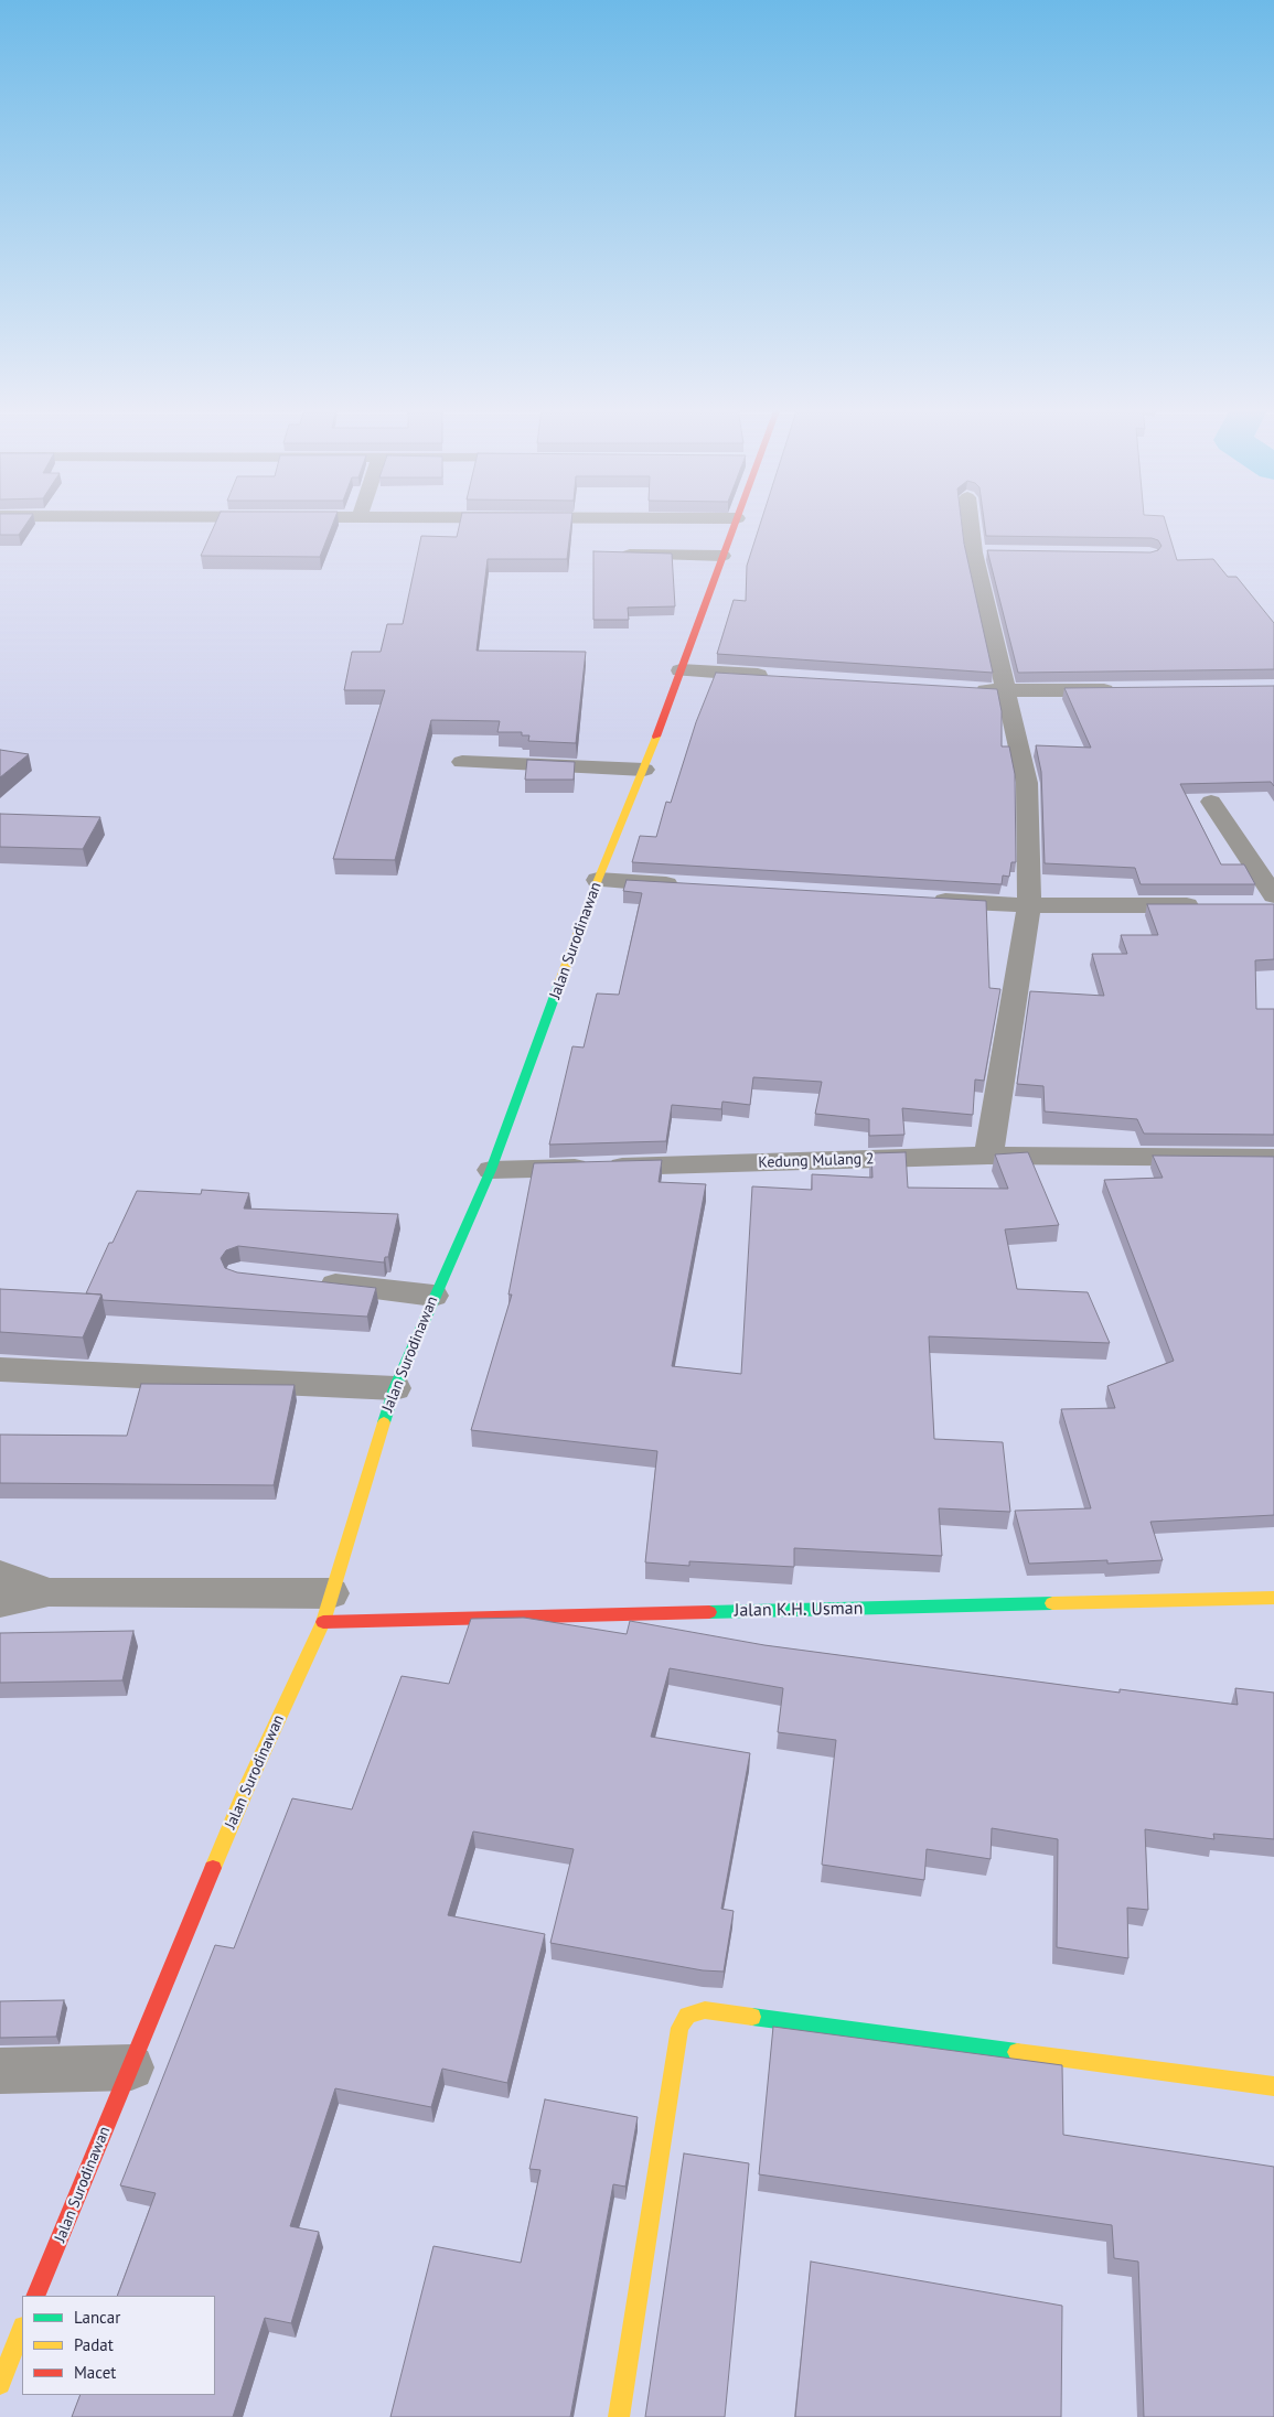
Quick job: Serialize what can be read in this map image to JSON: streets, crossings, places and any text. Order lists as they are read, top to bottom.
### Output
{
  "streets": {
    "main road": ["Jalan Surodinawan", "Jalan K.H. Usman"],
    "street": ["Kedung Mulang 2"]
  },
  "crossings": [
    ["Jalan Surodinawan", "Kedung Mulang 2"],
    ["Jalan Surodinawan", "Jalan K.H. Usman"]
  ],
  "legend": ["Lancar", "Padat", "Macet"]
}
